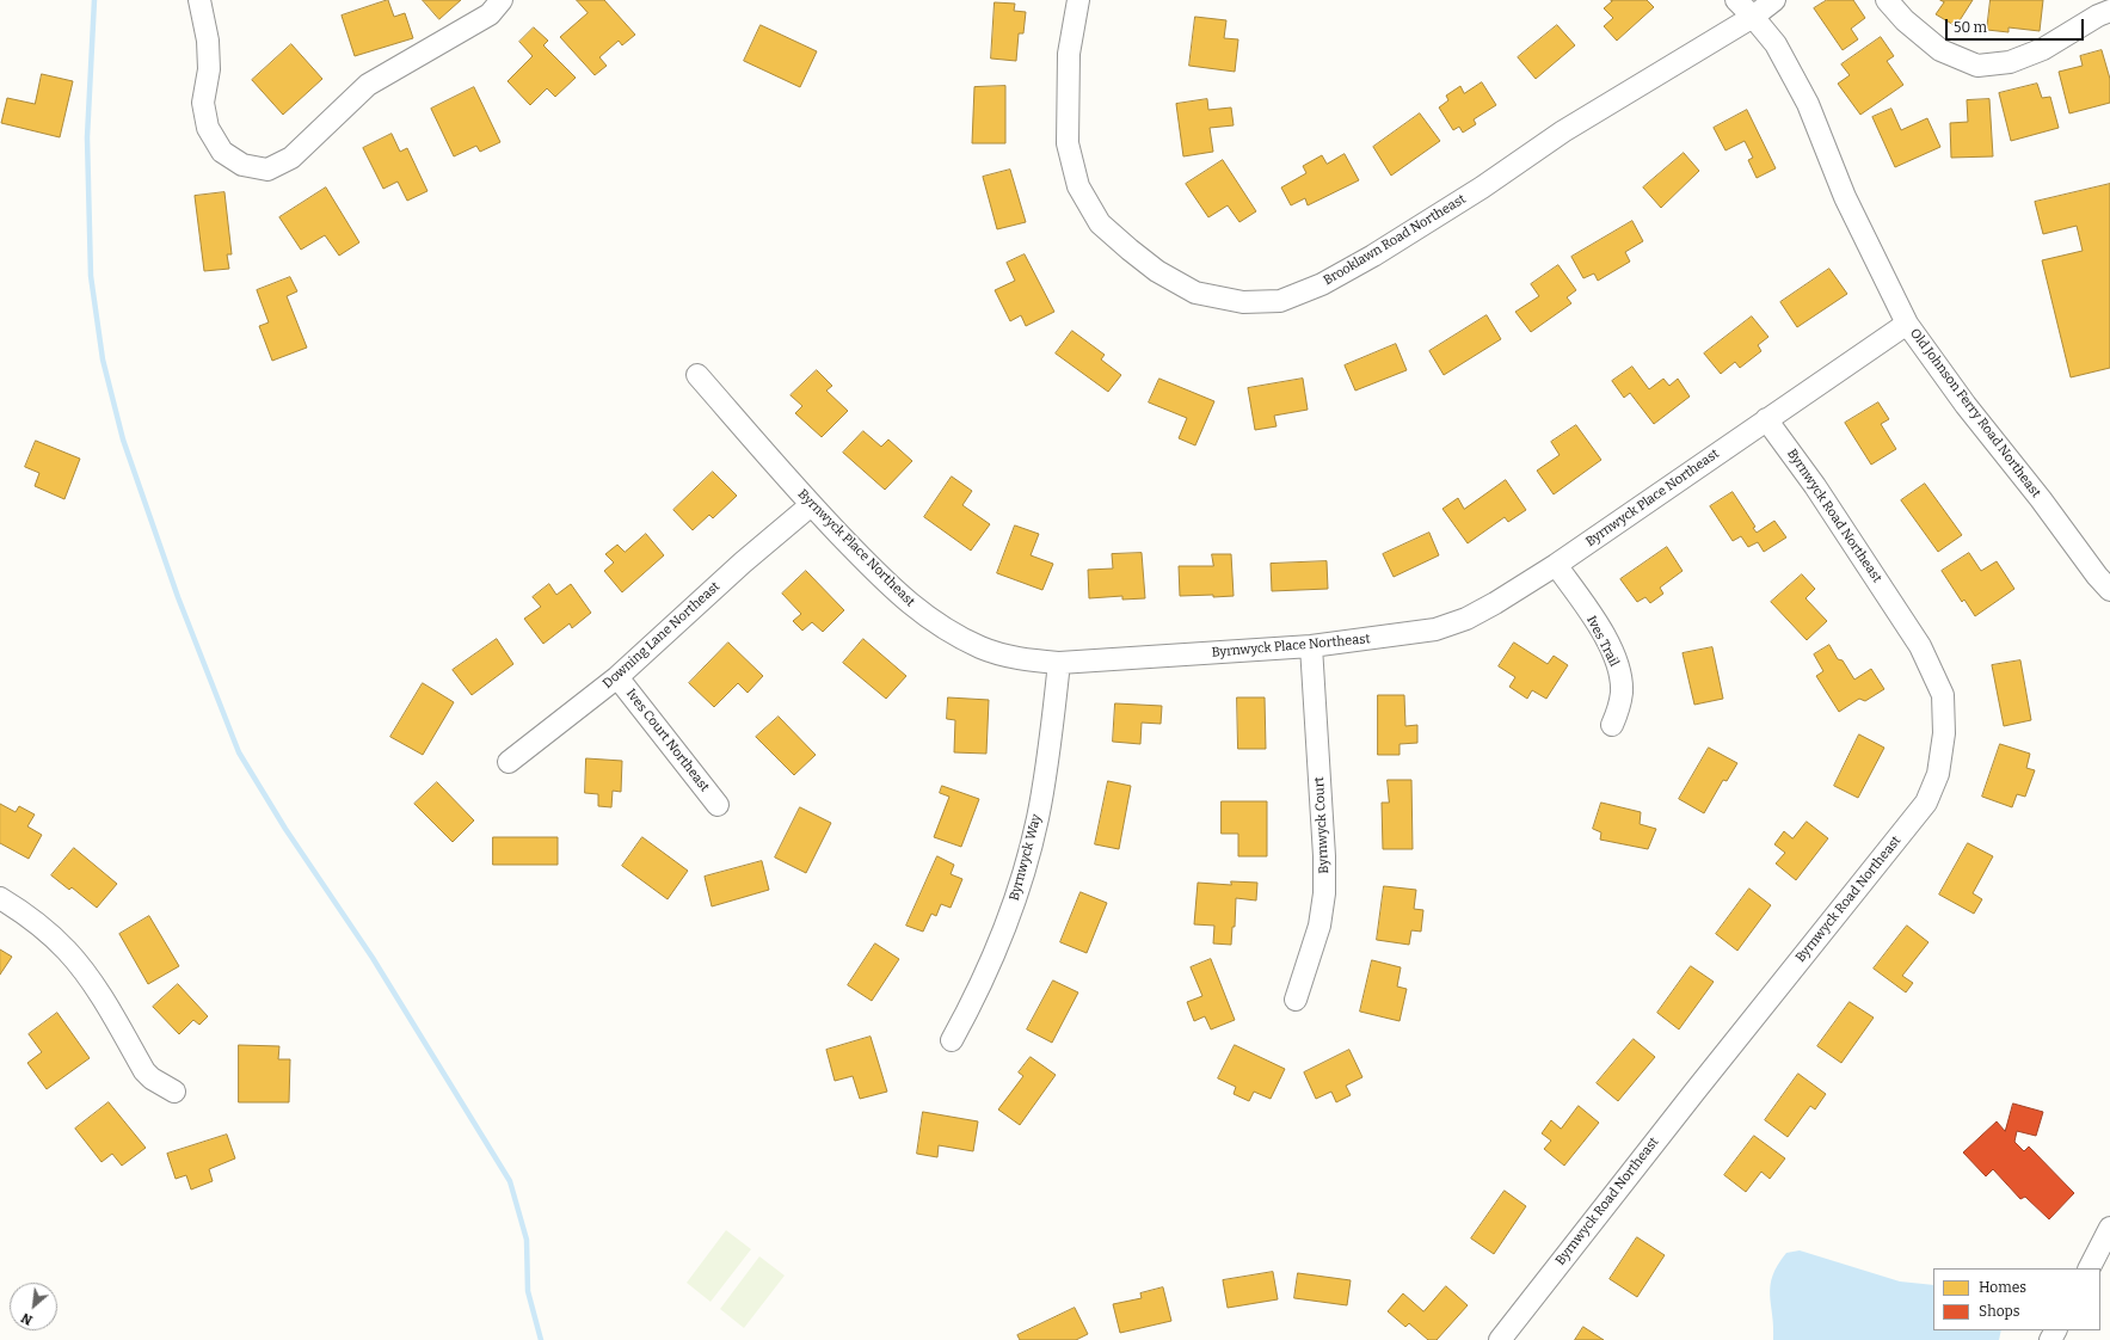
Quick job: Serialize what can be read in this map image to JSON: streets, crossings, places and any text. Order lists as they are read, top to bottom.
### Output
{
  "streets": {
    "street": [
      "Brooklawn Road Northeast",
      "Old Johnson Ferry Road Northeast",
      "Byrnwyck Place Northeast",
      "Byrnwyck Road Northeast",
      "Downing Lane Northeast",
      "Ives Trail",
      "Ives Court Northeast",
      "Byrnwyck Court",
      "Byrnwyck Way"
    ]
  },
  "crossings": [
    ["Brooklawn Road Northeast", "Old Johnson Ferry Road Northeast"],
    ["Old Johnson Ferry Road Northeast", "Byrnwyck Place Northeast"],
    ["Byrnwyck Place Northeast", "Byrnwyck Road Northeast"],
    ["Byrnwyck Place Northeast", "Downing Lane Northeast"],
    ["Byrnwyck Place Northeast", "Ives Trail"],
    ["Byrnwyck Place Northeast", "Byrnwyck Court"],
    ["Byrnwyck Place Northeast", "Byrnwyck Way"],
    ["Downing Lane Northeast", "Ives Court Northeast"]
  ],
  "legend": ["Homes", "Shops"],
  "scale_bar": "50 m",
  "north": "bottom left"
}
